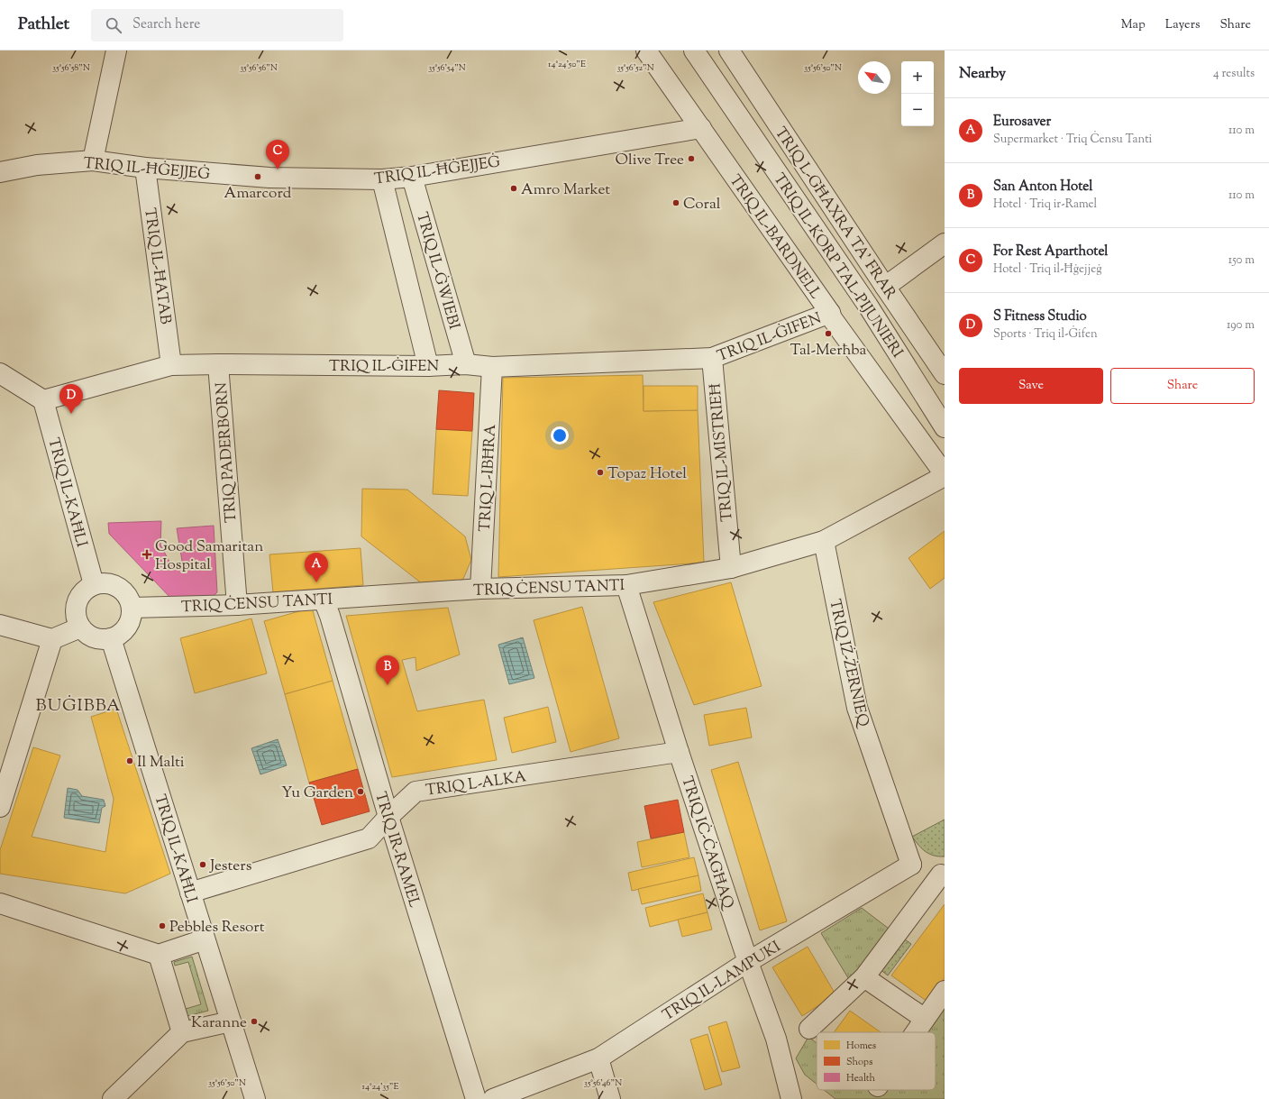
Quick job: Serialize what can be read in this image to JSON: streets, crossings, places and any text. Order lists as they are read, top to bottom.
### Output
{
  "streets": {
    "street": [
      "TRIQ IL-ĦĠEJJEĠ",
      "TRIQ L-GĦAXRA TA' FRAR",
      "TRIQ IL-BARDNELL",
      "TRIQ IL-KORP TAL-PIJUNIERI",
      "TRIQ IL-ĦATAB",
      "TRIQ IL-ĠWIEBI",
      "TRIQ IL-ĠIFEN",
      "TRIQ PADERBORN",
      "TRIQ IL-MISTRIEĦ",
      "TRIQ L-IBĦRA",
      "TRIQ IL-KAĦLI",
      "TRIQ ĊENSU TANTI",
      "TRIQ IŻ-ŻERNIEQ",
      "TRIQ L-ALKA",
      "TRIQ IĊ-ĊAGĦAQ",
      "TRIQ IR-RAMEL",
      "TRIQ IL-LAMPUKI"
    ]
  },
  "crossings": [
    ["TRIQ IL-ĦĠEJJEĠ", "TRIQ IL-BARDNELL"],
    ["TRIQ IL-ĦĠEJJEĠ", "TRIQ IL-ĦATAB"],
    ["TRIQ IL-ĦĠEJJEĠ", "TRIQ IL-ĠWIEBI"],
    ["TRIQ IL-BARDNELL", "TRIQ IL-ĠIFEN"],
    ["TRIQ IL-BARDNELL", "TRIQ ĊENSU TANTI"],
    ["TRIQ IL-ĦATAB", "TRIQ IL-ĠIFEN"],
    ["TRIQ IL-ĠWIEBI", "TRIQ IL-ĠIFEN"],
    ["TRIQ IL-ĠIFEN", "TRIQ PADERBORN"],
    ["TRIQ IL-ĠIFEN", "TRIQ IL-MISTRIEĦ"],
    ["TRIQ IL-ĠIFEN", "TRIQ L-IBĦRA"],
    ["TRIQ IL-ĠIFEN", "TRIQ IL-KAĦLI"],
    ["TRIQ PADERBORN", "TRIQ ĊENSU TANTI"],
    ["TRIQ IL-MISTRIEĦ", "TRIQ ĊENSU TANTI"],
    ["TRIQ L-IBĦRA", "TRIQ ĊENSU TANTI"],
    ["TRIQ IL-KAĦLI", "TRIQ ĊENSU TANTI"],
    ["TRIQ IL-KAĦLI", "TRIQ L-ALKA"],
    ["TRIQ ĊENSU TANTI", "TRIQ IŻ-ŻERNIEQ"],
    ["TRIQ ĊENSU TANTI", "TRIQ IĊ-ĊAGĦAQ"],
    ["TRIQ ĊENSU TANTI", "TRIQ IR-RAMEL"],
    ["TRIQ IŻ-ŻERNIEQ", "TRIQ IL-LAMPUKI"],
    ["TRIQ L-ALKA", "TRIQ IĊ-ĊAGĦAQ"],
    ["TRIQ L-ALKA", "TRIQ IR-RAMEL"],
    ["TRIQ IĊ-ĊAGĦAQ", "TRIQ IL-LAMPUKI"]
  ],
  "districts": ["BUĠIBBA"],
  "places": {
    "other": [
      "Olive Tree",
      "Amarcord",
      "Amro Market",
      "Coral",
      "Tal-Merħba",
      "Topaz Hotel",
      "Il Malti",
      "Yu Garden",
      "Jesters",
      "Pebbles Resort",
      "Karanne"
    ],
    "health": ["Good Samaritan Hospital"]
  },
  "legend": ["Homes", "Shops", "Health"],
  "north": "top left",
  "page": {
    "header": "Pathlet",
    "search": "Search here",
    "nav": ["Map", "Layers", "Share"],
    "heading": ["Nearby", "4 results"],
    "map_buttons": ["+", "−"],
    "list": [
      {
        "mark": "A",
        "name": "Eurosaver",
        "note": "Supermarket · Triq Ċensu Tanti",
        "value": "110 m"
      },
      {
        "mark": "B",
        "name": "San Anton Hotel",
        "note": "Hotel · Triq ir-Ramel",
        "value": "110 m"
      },
      {
        "mark": "C",
        "name": "For Rest Aparthotel",
        "note": "Hotel · Triq il-Ħġejjeġ",
        "value": "150 m"
      },
      {
        "mark": "D",
        "name": "S Fitness Studio",
        "note": "Sports · Triq il-Ġifen",
        "value": "190 m"
      }
    ],
    "pins": [
      "C",
      "D",
      "A",
      "B"
    ],
    "buttons": ["Save", "Share"]
  },
  "coordinates": [
    "14°24'50\"E",
    "35°56'58\"N",
    "35°56'56\"N",
    "35°56'54\"N",
    "35°56'52\"N",
    "35°56'50\"N",
    "35°56'46\"N",
    "14°24'35\"E"
  ]
}
